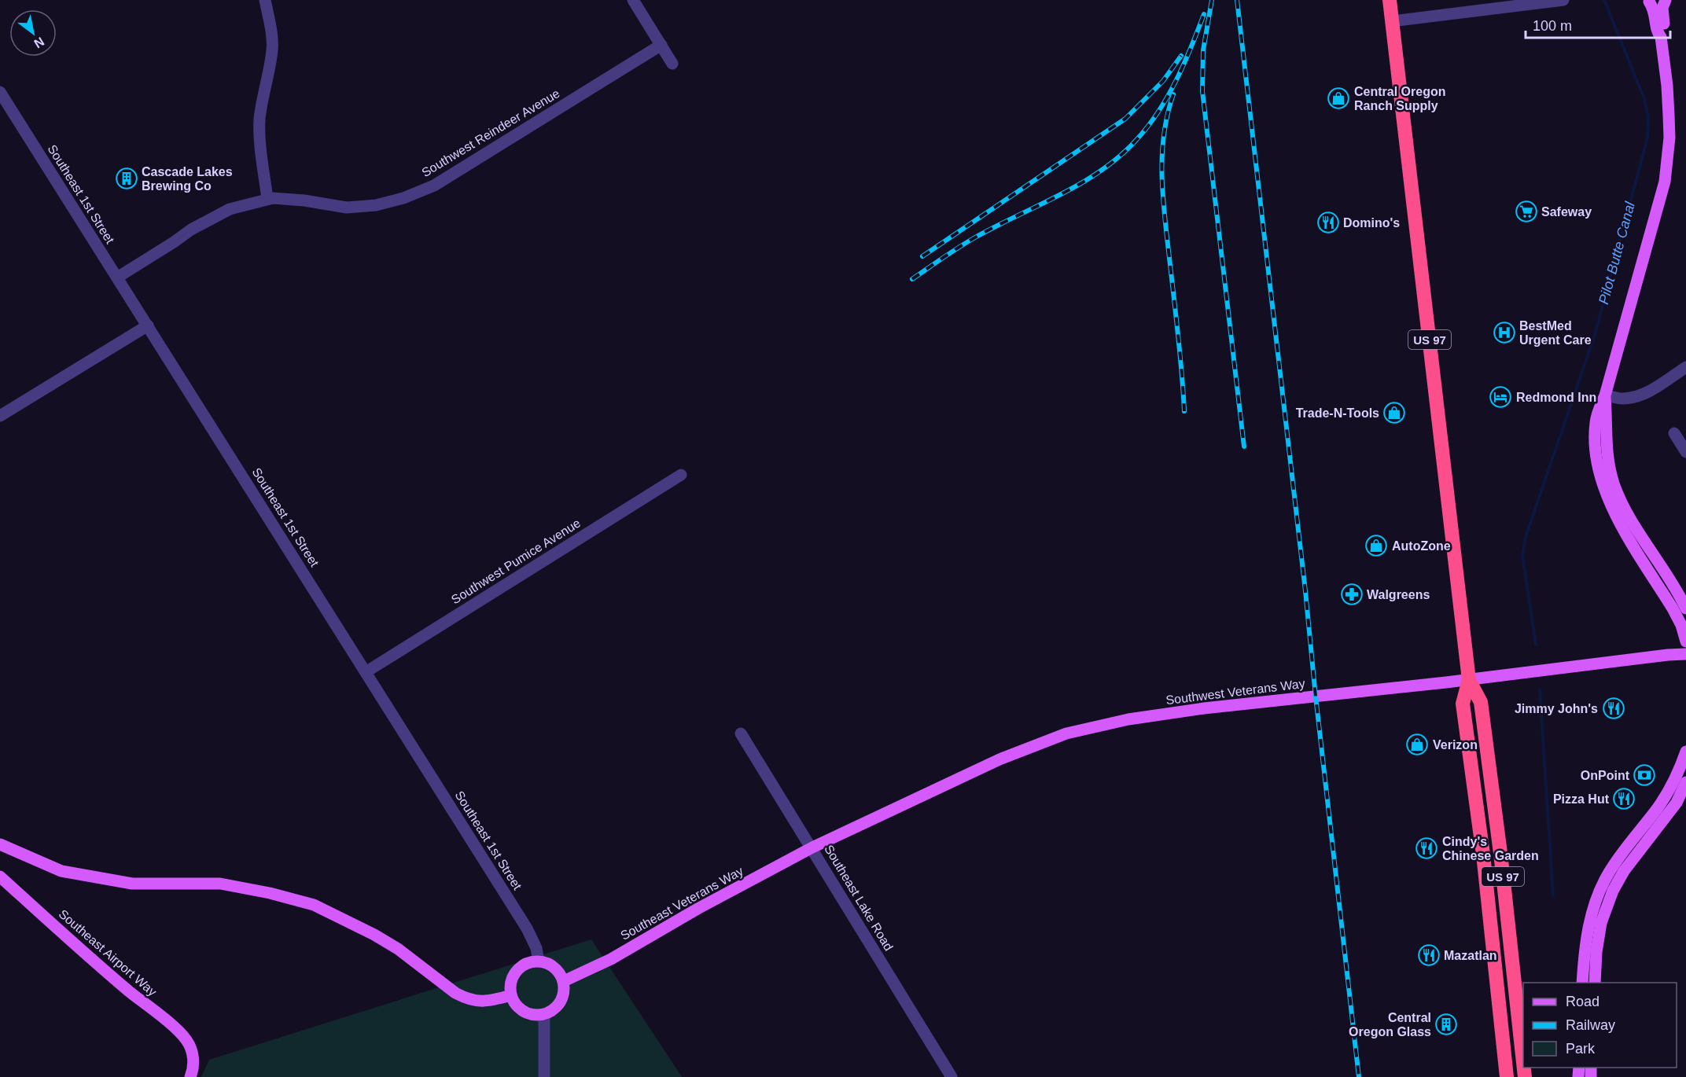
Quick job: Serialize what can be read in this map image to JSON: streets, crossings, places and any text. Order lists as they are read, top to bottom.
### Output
{
  "streets": {
    "highway": ["US 97"],
    "main road": ["Southwest Veterans Way", "Southeast Veterans Way", "Southeast Airport Way"],
    "street": [
      "Southwest Reindeer Avenue",
      "Southeast 1st Street",
      "Southwest Pumice Avenue",
      "Southeast Lake Road"
    ]
  },
  "crossings": [
    ["Southwest Reindeer Avenue", "Southeast 1st Street"],
    ["Southeast 1st Street", "Southwest Pumice Avenue"],
    ["Southeast 1st Street", "Southeast Veterans Way"],
    ["US 97", "Southwest Veterans Way"],
    ["Southwest Veterans Way", "Southeast Lake Road"],
    ["Southwest Veterans Way", "Southeast Veterans Way"],
    ["Southeast Lake Road", "Southeast Veterans Way"]
  ],
  "water": ["Pilot Butte Canal"],
  "places": {
    "shop": [
      "Central Oregon Ranch Supply",
      "Trade-N-Tools",
      "AutoZone",
      "Verizon"
    ],
    "building": ["Cascade Lakes Brewing Co", "Central Oregon Glass"],
    "supermarket": ["Safeway"],
    "restaurant": [
      "Domino's",
      "Jimmy John's",
      "Pizza Hut",
      "Cindy's Chinese Garden",
      "Mazatlan"
    ],
    "hospital": ["BestMed Urgent Care"],
    "hotel": ["Redmond Inn"],
    "pharmacy": ["Walgreens"],
    "bank": ["OnPoint"]
  },
  "legend": ["Road", "Railway", "Park"],
  "scale_bar": "100 m",
  "north": "bottom right"
}
